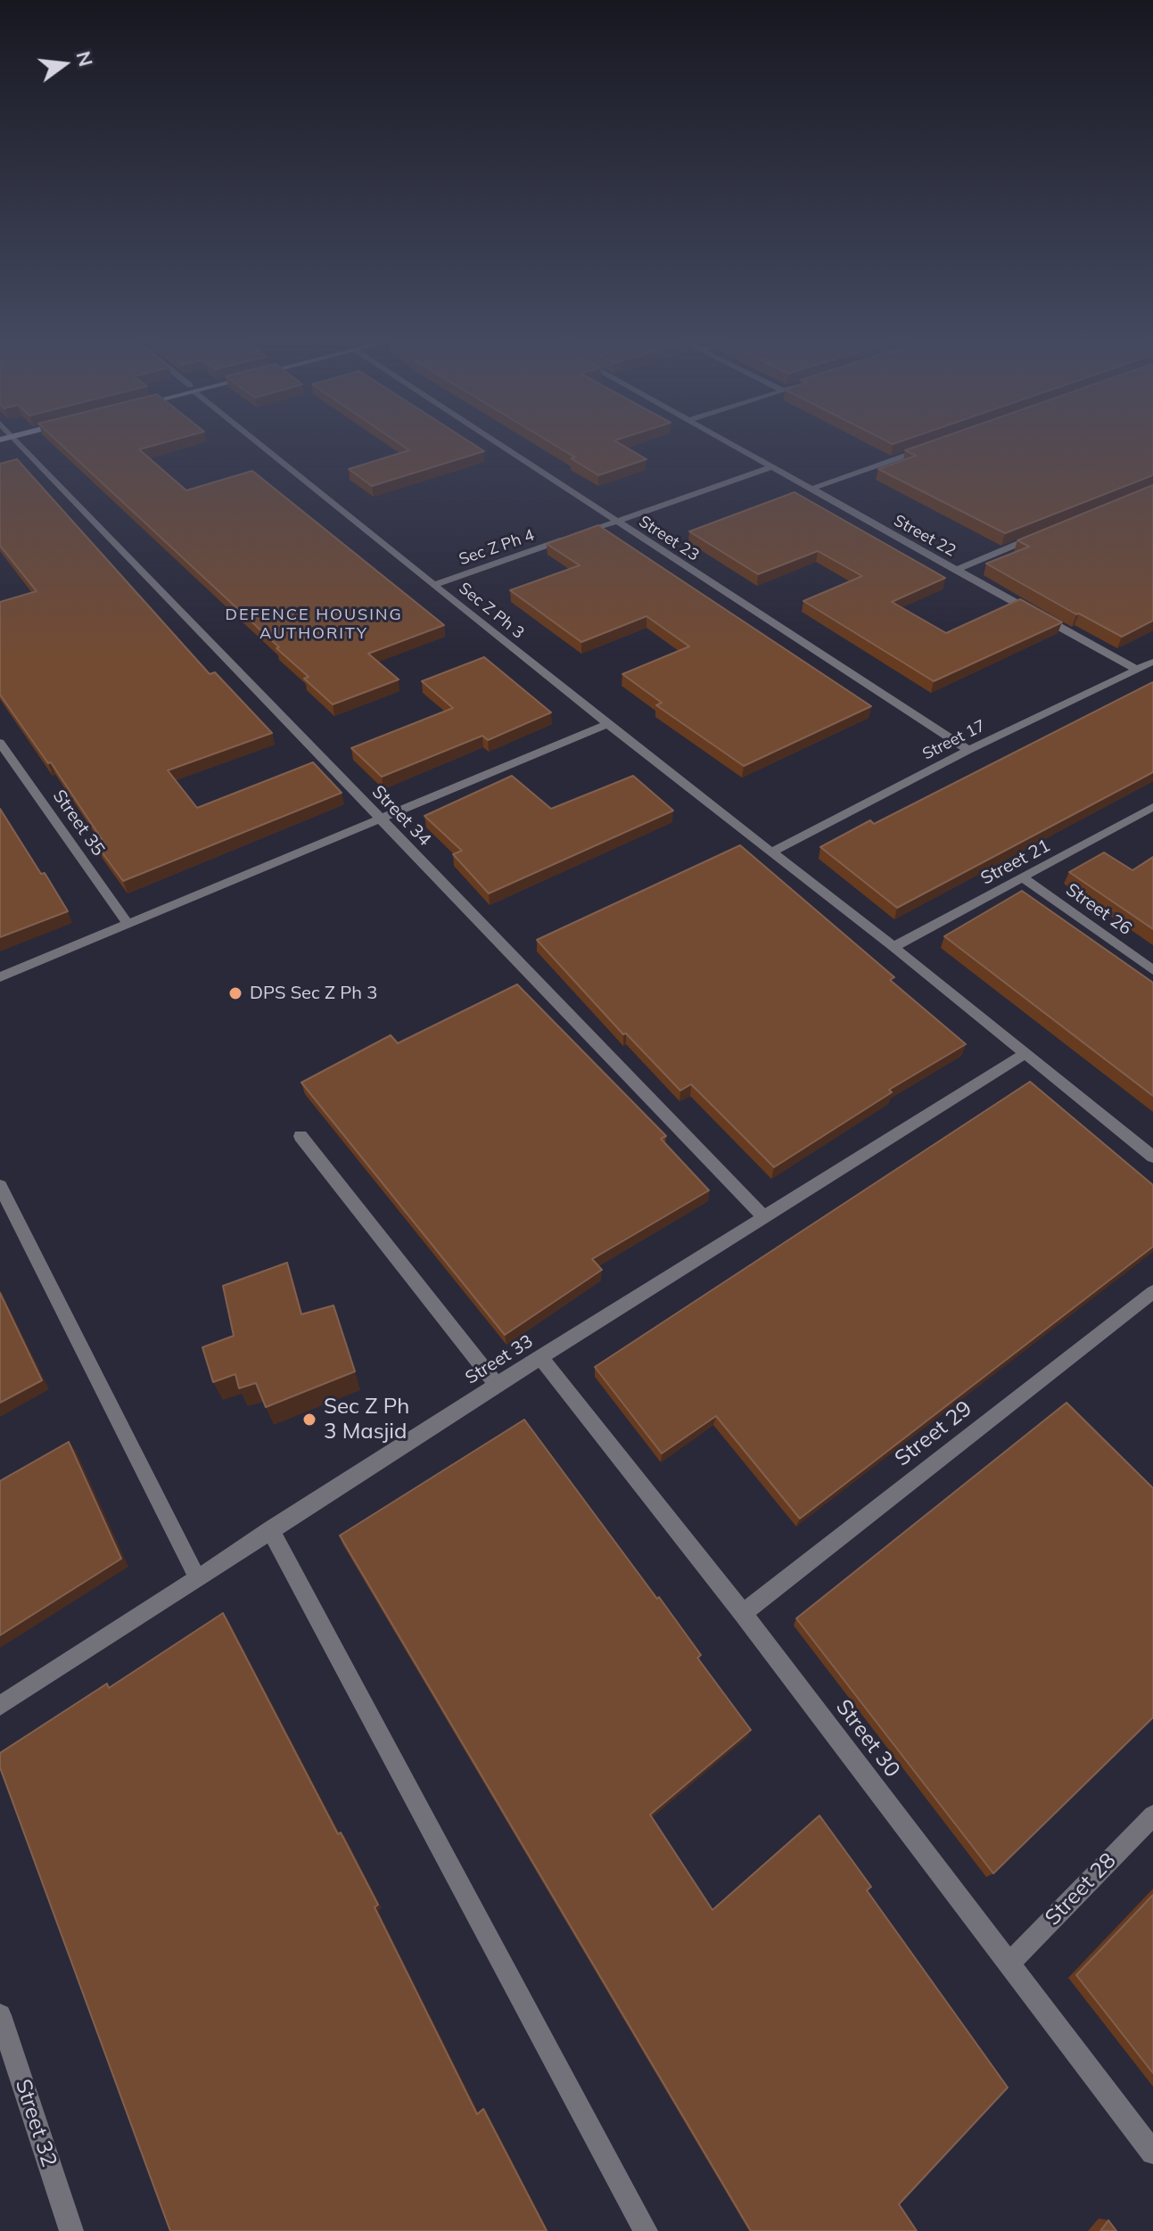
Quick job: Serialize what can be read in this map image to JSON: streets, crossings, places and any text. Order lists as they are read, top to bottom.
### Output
{
  "streets": {
    "street": [
      "Street 22",
      "Street 23",
      "Sec Z Ph 4",
      "Sec Z Ph 3",
      "Street 17",
      "Street 34",
      "Street 35",
      "Street 21",
      "Street 26",
      "Street 33",
      "Street 29",
      "Street 30",
      "Street 28",
      "Street 32"
    ]
  },
  "crossings": [
    ["Street 22", "Sec Z Ph 4"],
    ["Street 22", "Street 17"],
    ["Street 23", "Sec Z Ph 4"],
    ["Street 23", "Street 17"],
    ["Sec Z Ph 4", "Sec Z Ph 3"],
    ["Sec Z Ph 3", "Street 17"],
    ["Sec Z Ph 3", "Street 21"],
    ["Sec Z Ph 3", "Street 33"],
    ["Street 34", "Street 33"],
    ["Street 21", "Street 26"],
    ["Street 33", "Street 30"],
    ["Street 29", "Street 30"],
    ["Street 30", "Street 28"]
  ],
  "districts": ["DEFENCE HOUSING AUTHORITY"],
  "places": ["DPS Sec Z Ph 3", "Sec Z Ph 3 Masjid"],
  "north": "right"
}
